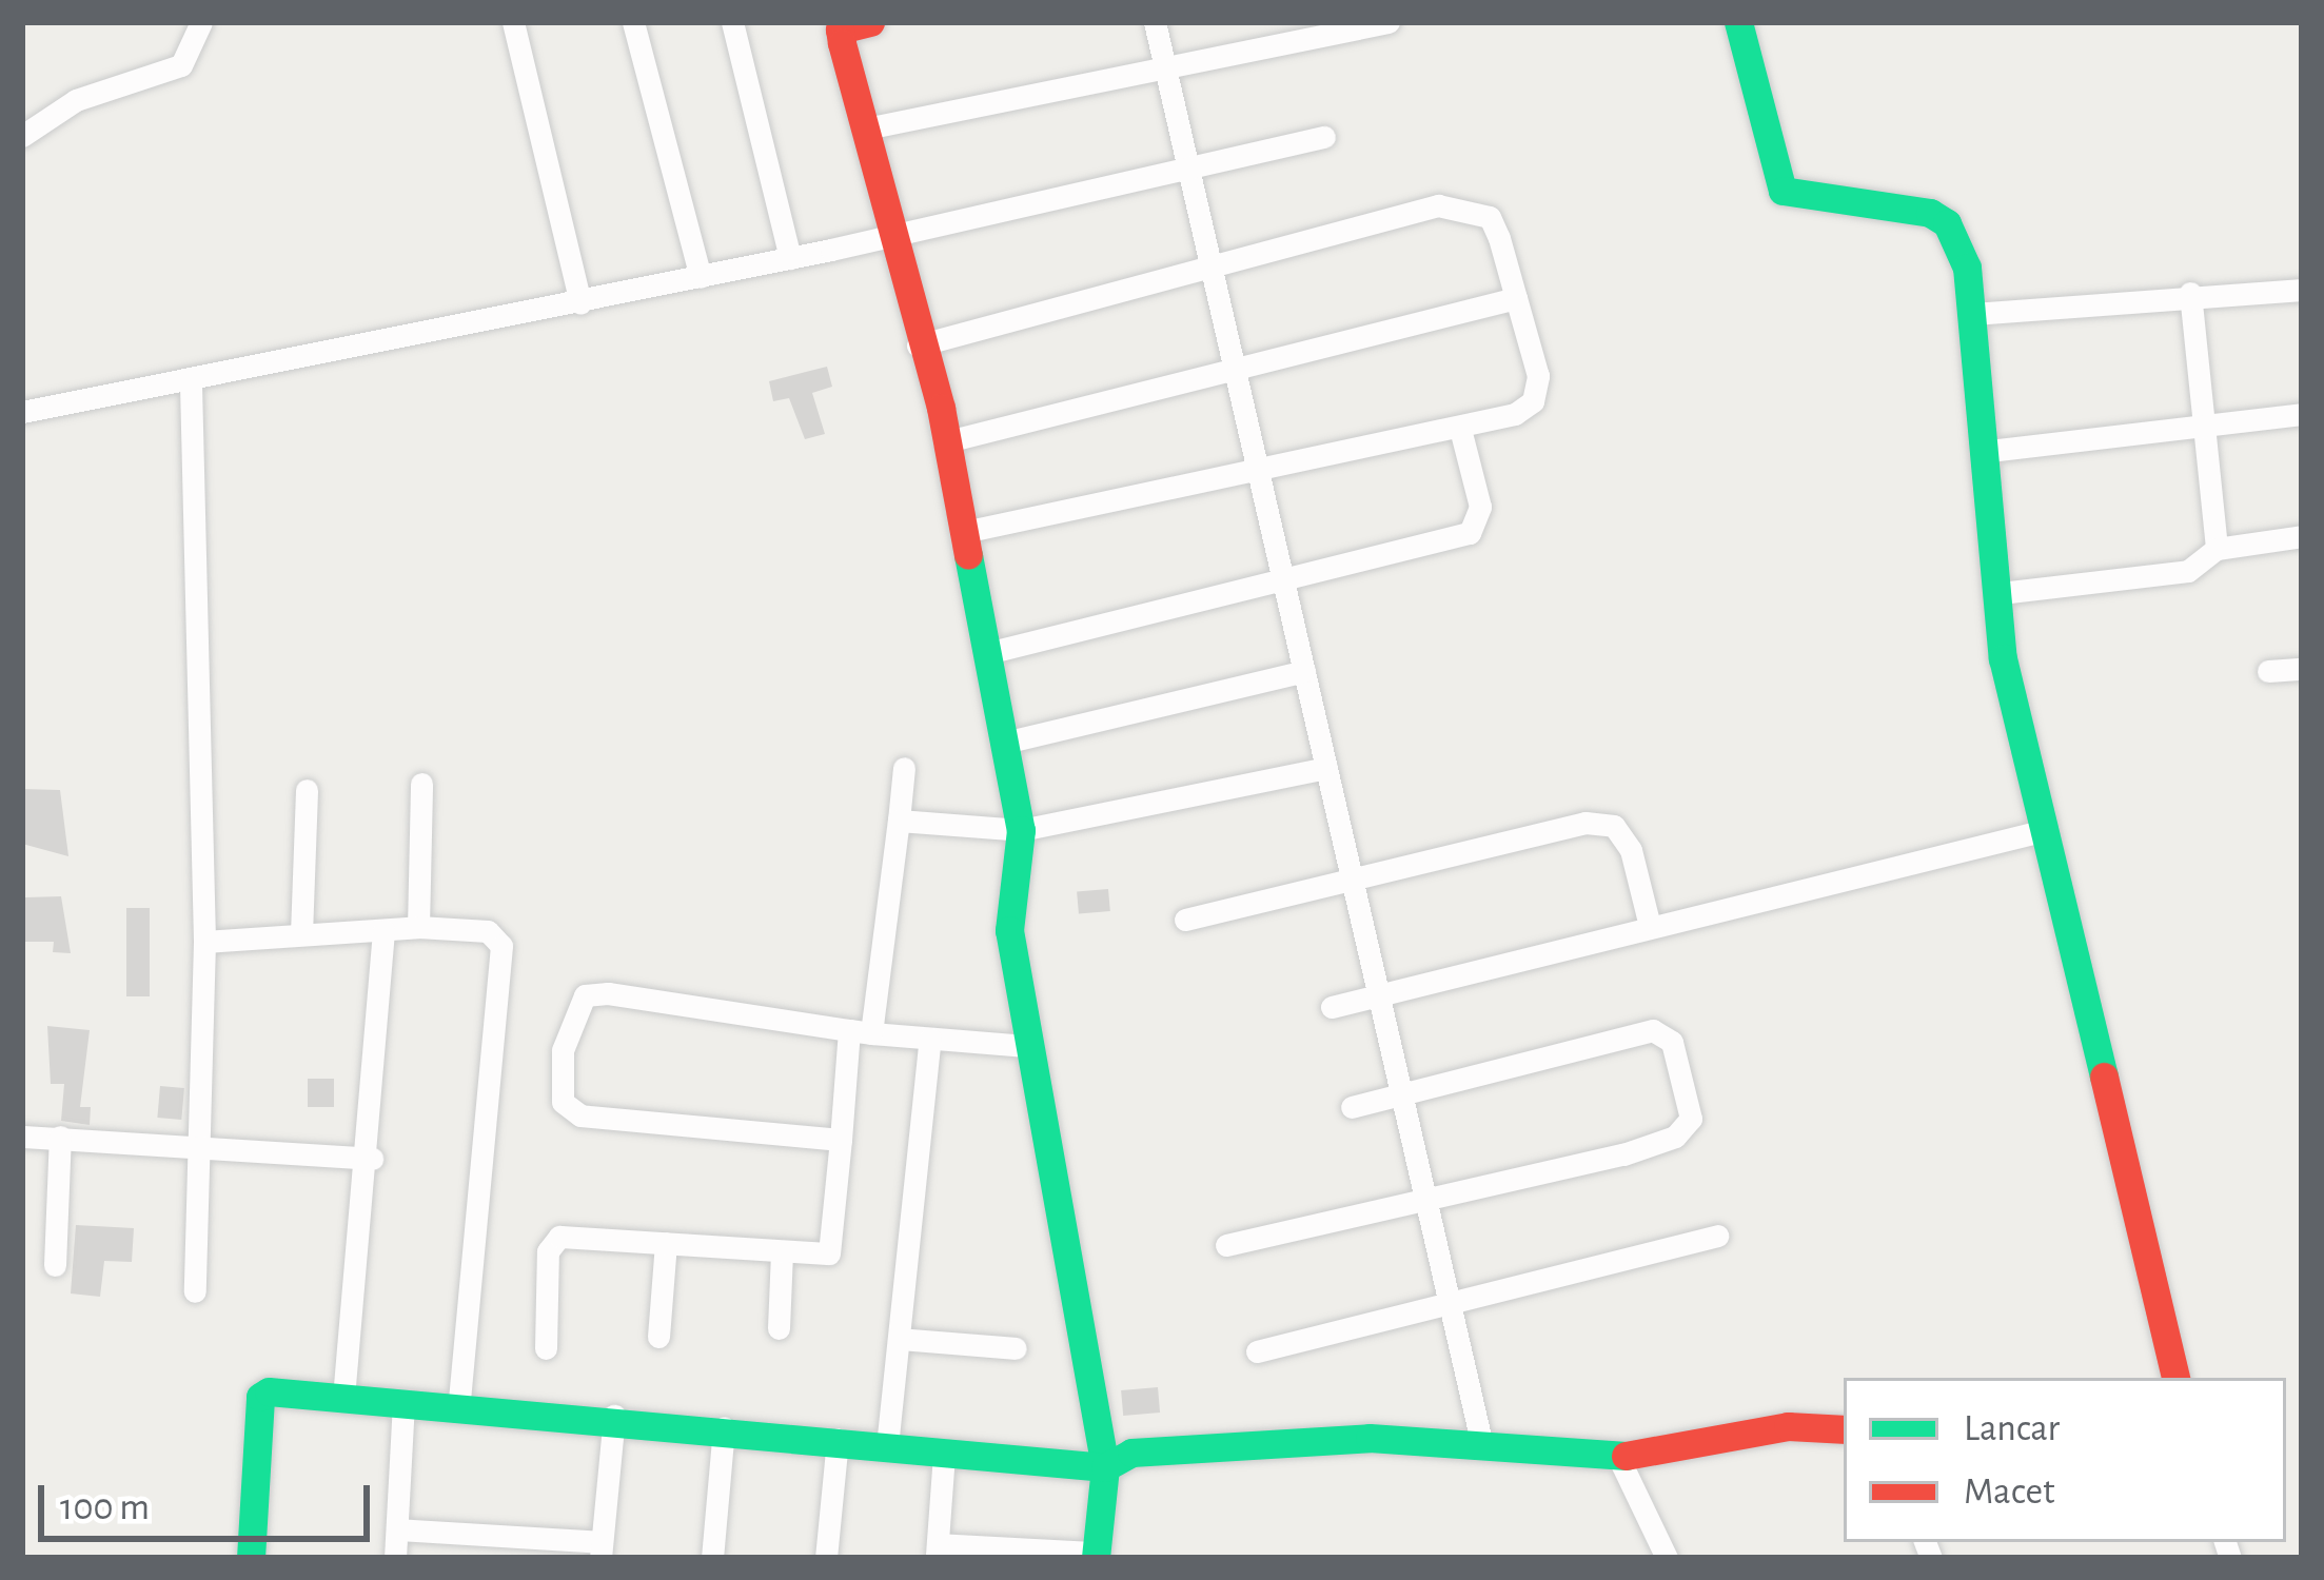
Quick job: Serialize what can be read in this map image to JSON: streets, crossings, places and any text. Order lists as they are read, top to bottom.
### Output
{
  "legend": ["Lancar", "Macet"],
  "scale_bar": "100 m"
}
